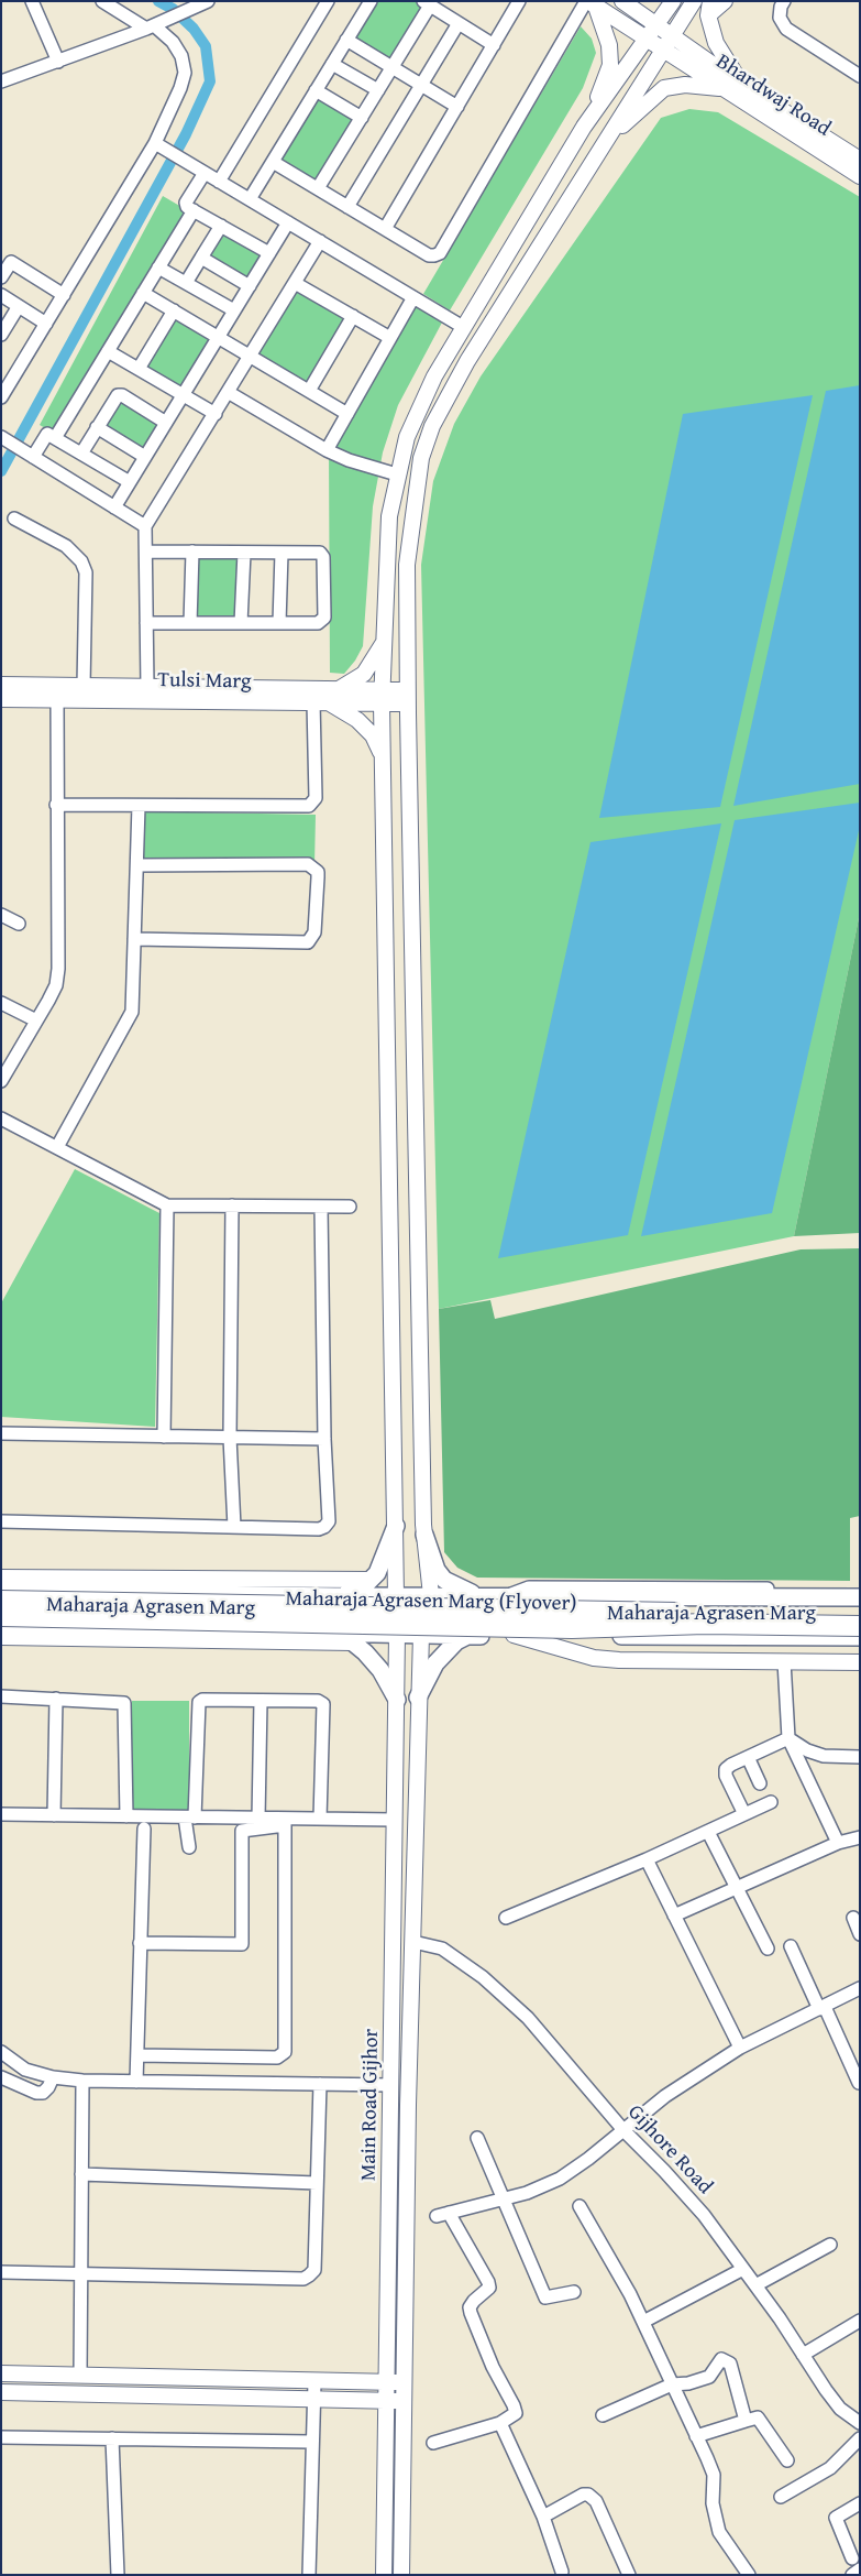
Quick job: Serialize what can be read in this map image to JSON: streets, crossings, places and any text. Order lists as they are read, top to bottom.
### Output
{
  "streets": {
    "main road": ["Maharaja Agrasen Marg (Flyover)", "Maharaja Agrasen Marg"],
    "street": [
      "Bhardwaj Road",
      "Tulsi Marg",
      "Main Road Gijhor",
      "Gijhore Road"
    ]
  },
  "crossings": [
    ["Maharaja Agrasen Marg", "Main Road Gijhor"],
    ["Main Road Gijhor", "Gijhore Road"]
  ]
}
